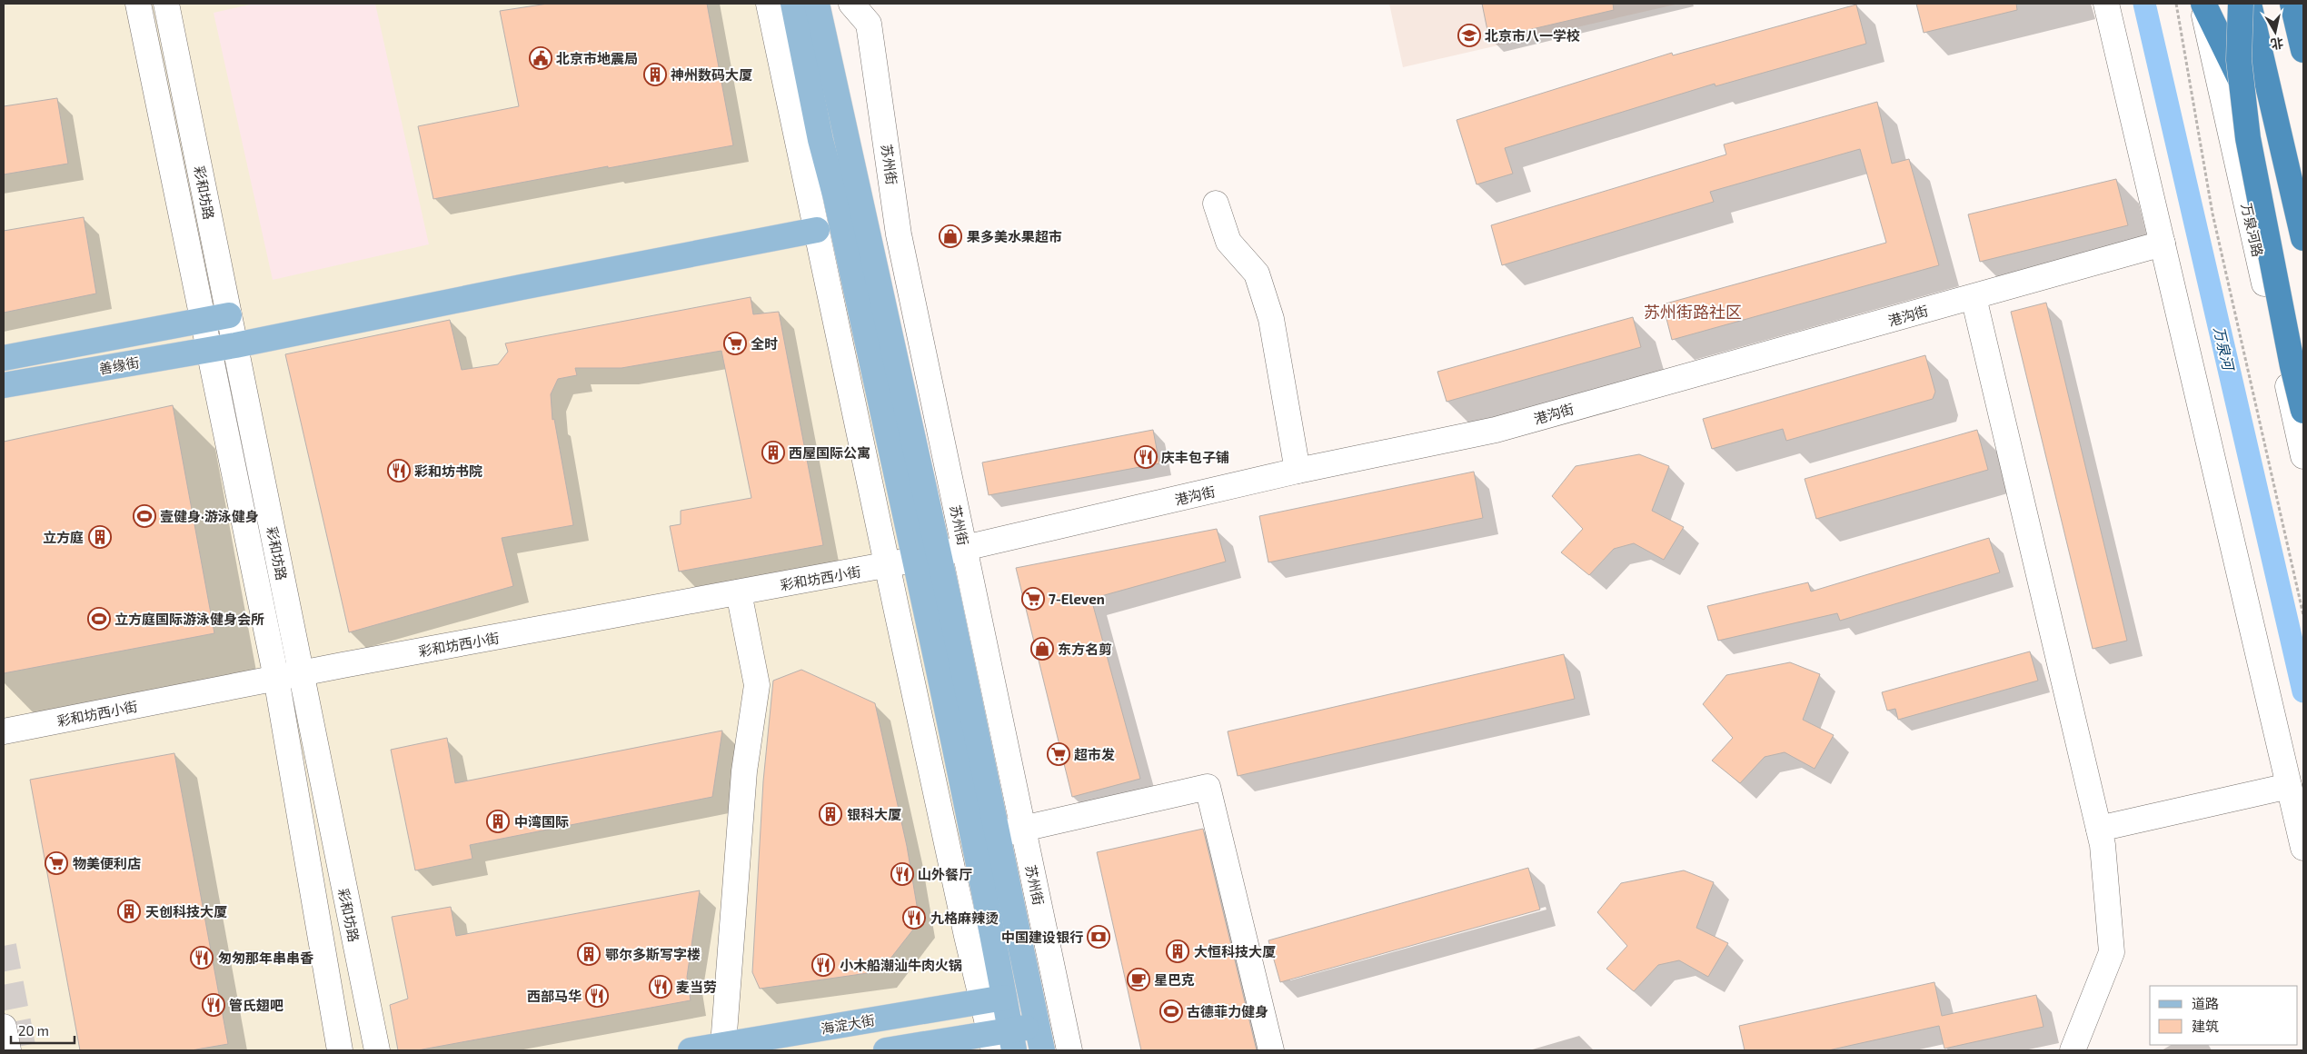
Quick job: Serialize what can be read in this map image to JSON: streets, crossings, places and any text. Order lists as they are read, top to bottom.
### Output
{
  "streets": {
    "main road": ["苏州街", "善缘街", "海淀大街"],
    "street": [
      "彩和坊路",
      "万泉河路",
      "港沟街",
      "彩和坊西小街"
    ]
  },
  "crossings": [
    ["苏州街", "港沟街"],
    ["苏州街", "善缘街"],
    ["苏州街", "彩和坊西小街"],
    ["苏州街", "海淀大街"],
    ["彩和坊路", "善缘街"],
    ["彩和坊路", "彩和坊西小街"],
    ["港沟街", "彩和坊西小街"]
  ],
  "districts": ["苏州街路社区"],
  "water": ["万泉河"],
  "places": {
    "school or university": ["北京市八一学校"],
    "public building": ["北京市地震局"],
    "building": [
      "神州数码大厦",
      "西屋国际公寓",
      "立方庭",
      "银科大厦",
      "中湾国际",
      "天创科技大厦",
      "大恒科技大厦",
      "鄂尔多斯写字楼"
    ],
    "shop": ["果多美水果超市", "东方名剪"],
    "supermarket": [
      "全时",
      "7-Eleven",
      "超市发",
      "物美便利店"
    ],
    "restaurant": [
      "庆丰包子铺",
      "彩和坊书院",
      "山外餐厅",
      "九格麻辣烫",
      "匆匆那年串串香",
      "小木船潮汕牛肉火锅",
      "麦当劳",
      "西部马华",
      "管氏翅吧"
    ],
    "sports": ["壹健身·游泳健身", "立方庭国际游泳健身会所", "古德菲力健身"],
    "bank": ["中国建设银行"],
    "cafe": ["星巴克"]
  },
  "legend": ["道路", "建筑"],
  "scale_bar": "20 m",
  "north": "bottom"
}
